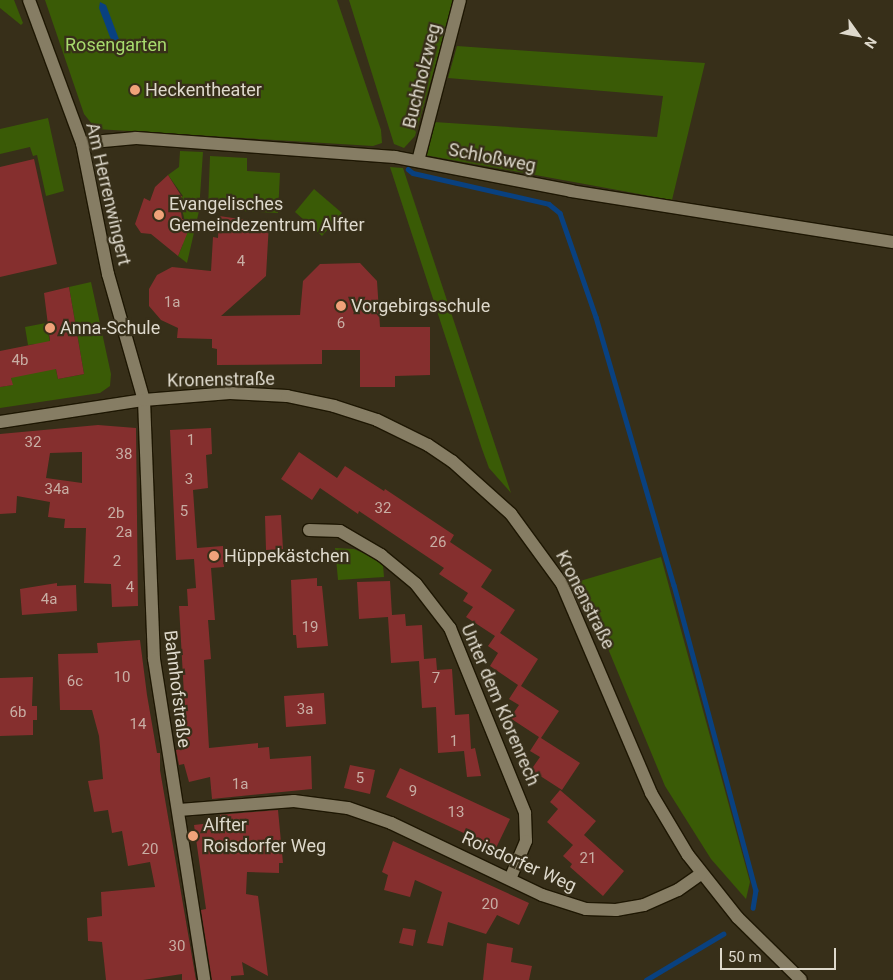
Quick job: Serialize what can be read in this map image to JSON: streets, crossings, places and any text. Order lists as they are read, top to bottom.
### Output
{
  "streets": {
    "street": [
      "Buchholzweg",
      "Schloßweg",
      "Am Herrenwingert",
      "Kronenstraße",
      "Bahnhofstraße",
      "Unter dem Klorenrech",
      "Roisdorfer Weg"
    ]
  },
  "crossings": [
    ["Buchholzweg", "Schloßweg"],
    ["Schloßweg", "Am Herrenwingert"],
    ["Am Herrenwingert", "Kronenstraße"],
    ["Am Herrenwingert", "Bahnhofstraße"],
    ["Kronenstraße", "Bahnhofstraße"],
    ["Kronenstraße", "Roisdorfer Weg"],
    ["Bahnhofstraße", "Roisdorfer Weg"],
    ["Unter dem Klorenrech", "Roisdorfer Weg"]
  ],
  "parks": ["Rosengarten"],
  "places": [
    "Heckentheater",
    "Evangelisches Gemeindezentrum Alfter",
    "Vorgebirgsschule",
    "Anna-Schule",
    "Hüppekästchen",
    "Alfter Roisdorfer Weg"
  ],
  "house_numbers": [
    "4",
    "1a",
    "6",
    "4b",
    "1",
    "32",
    "38",
    "3",
    "34a",
    "32",
    "5",
    "2b",
    "2a",
    "26",
    "2",
    "4",
    "4a",
    "19",
    "10",
    "7",
    "6c",
    "3a",
    "6b",
    "14",
    "1",
    "5",
    "1a",
    "9",
    "13",
    "20",
    "21",
    "20",
    "30"
  ],
  "scale_bar": "50 m",
  "north": "bottom right"
}
